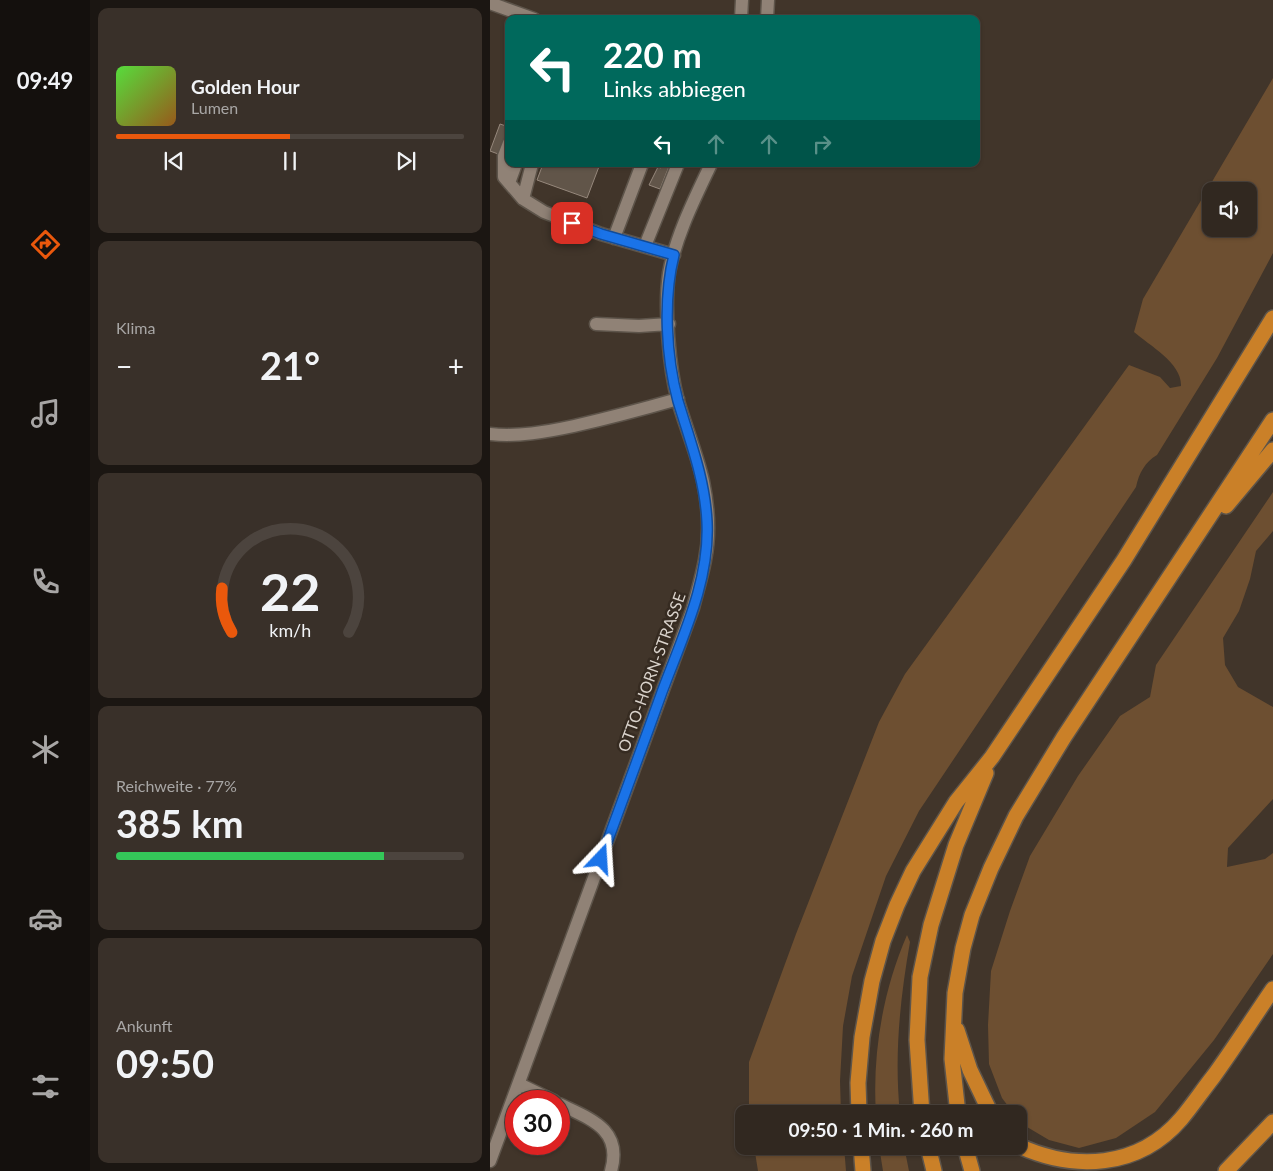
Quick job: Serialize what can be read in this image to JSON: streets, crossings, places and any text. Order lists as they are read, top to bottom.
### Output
{
  "streets": {
    "street": ["OTTO-HORN-STRASSE"]
  },
  "page": {
    "tabs": "09:49",
    "turn": ["220 m", "Links abbiegen"],
    "song": ["Golden Hour", "Lumen"],
    "tile": [
      "Klima",
      ["Reichweite · 77%", "385 km"],
      ["Ankunft", "09:50"]
    ],
    "heat": ["−", "21°", "+"],
    "limit": "30",
    "trip": "09:50 · 1 Min. · 260 m",
    "gauge": ["22", "km/h"]
  }
}
